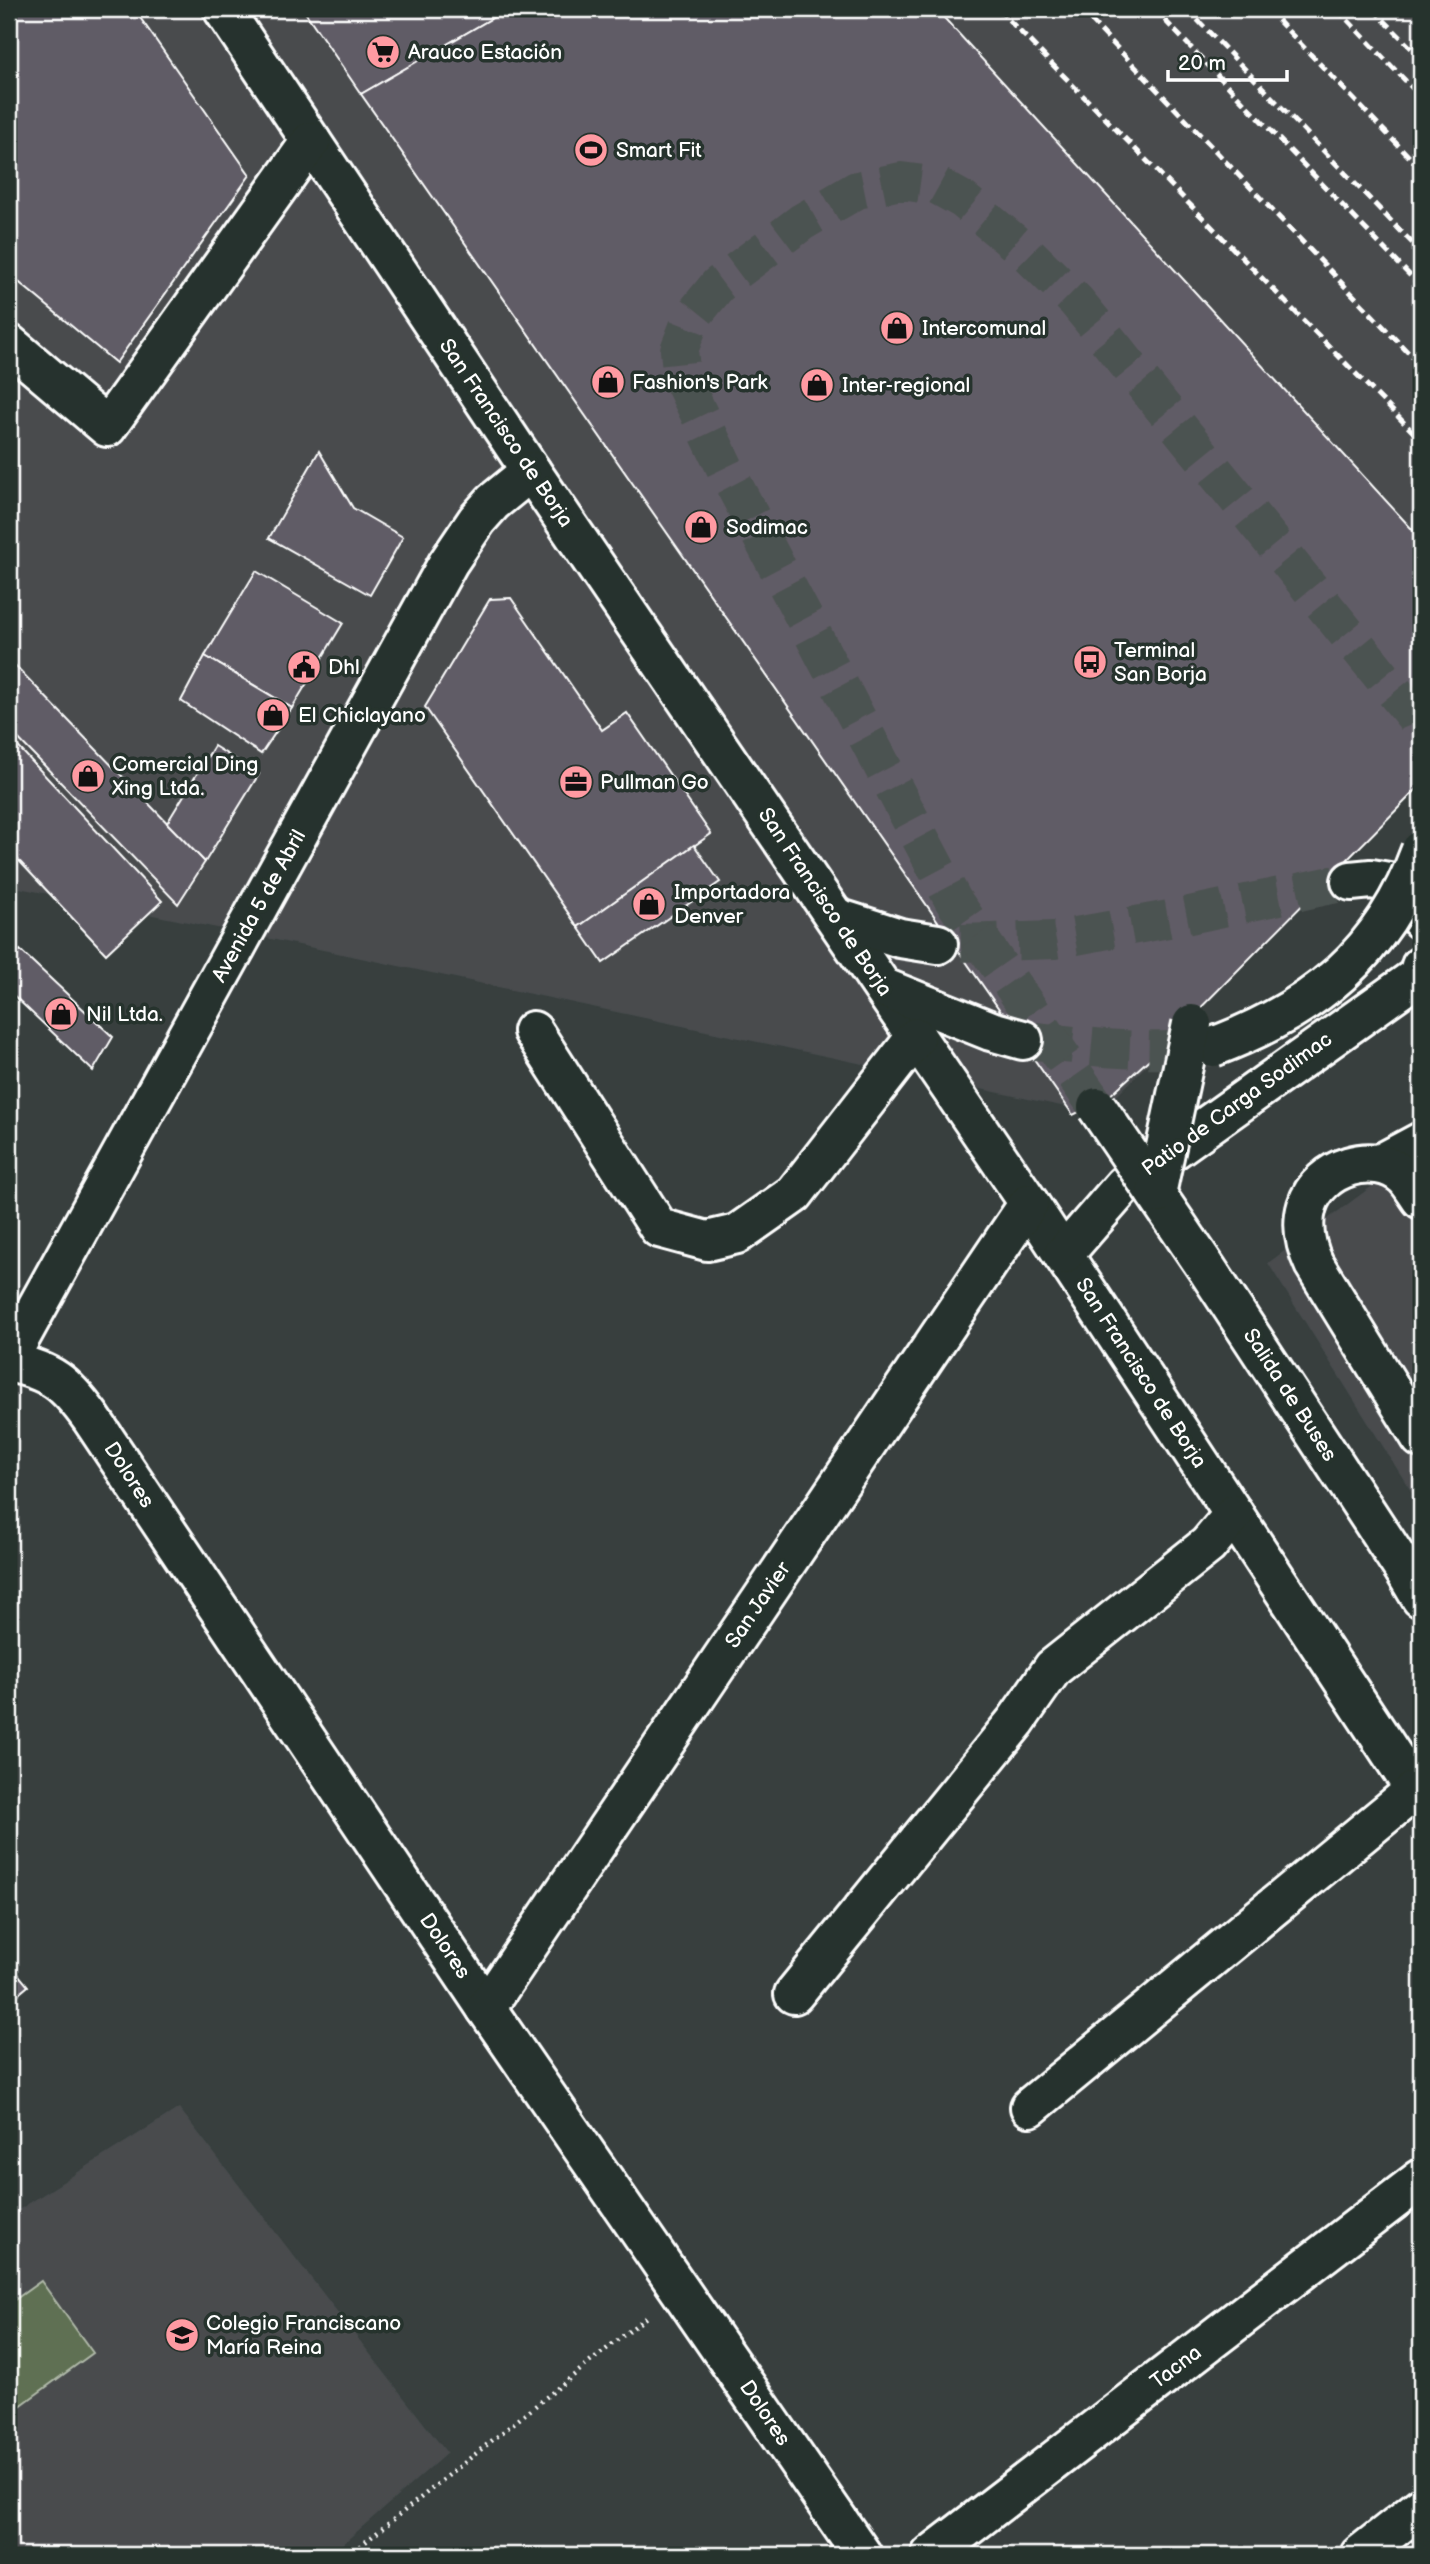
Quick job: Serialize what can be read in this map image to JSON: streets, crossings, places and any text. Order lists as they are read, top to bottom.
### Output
{
  "streets": {
    "street": [
      "San Francisco de Borja",
      "Avenida 5 de Abril",
      "Patio de Carga Sodimac",
      "Salida de Buses",
      "Dolores",
      "San Javier",
      "Tacna"
    ]
  },
  "crossings": [
    ["San Francisco de Borja", "Avenida 5 de Abril"],
    ["San Francisco de Borja", "Patio de Carga Sodimac"],
    ["San Francisco de Borja", "San Javier"],
    ["Avenida 5 de Abril", "Dolores"],
    ["Dolores", "San Javier"]
  ],
  "places": {
    "supermarket": ["Arauco Estación"],
    "sports": ["Smart Fit"],
    "shop": [
      "Intercomunal",
      "Fashion's Park",
      "Inter-regional",
      "Sodimac",
      "El Chiclayano",
      "Comercial Ding Xing Ltda.",
      "Importadora Denver",
      "Nil Ltda."
    ],
    "bus stop": ["Terminal San Borja"],
    "public building": ["Dhl"],
    "office": ["Pullman Go"],
    "school or university": ["Colegio Franciscano María Reina"]
  },
  "scale_bar": "20 m"
}
